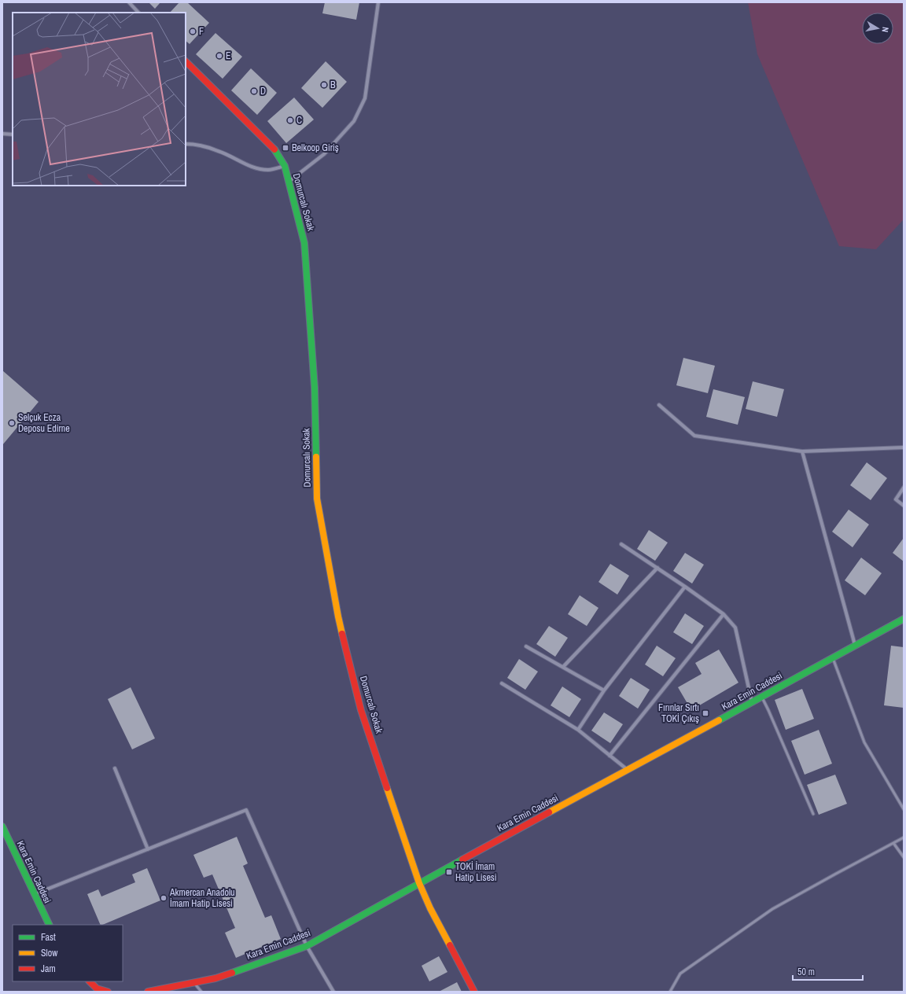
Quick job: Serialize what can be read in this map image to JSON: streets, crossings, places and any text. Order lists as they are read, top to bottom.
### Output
{
  "streets": {
    "street": ["Domurcalı Sokak", "Kara Emin Caddesi"]
  },
  "crossings": [
    ["Domurcalı Sokak", "Kara Emin Caddesi"]
  ],
  "places": {
    "other": [
      "F",
      "E",
      "B",
      "D",
      "C",
      "Selçuk Ecza Deposu Edirne",
      "Akmercan Anadolu İmam Hatip Lisesi"
    ],
    "transit": ["Belkoop Giriş", "Fırınlar Sırtı TOKİ Çıkış", "TOKİ İmam Hatip Lisesi"]
  },
  "legend": ["Fast", "Slow", "Jam"],
  "scale_bar": "50 m",
  "north": "right"
}
